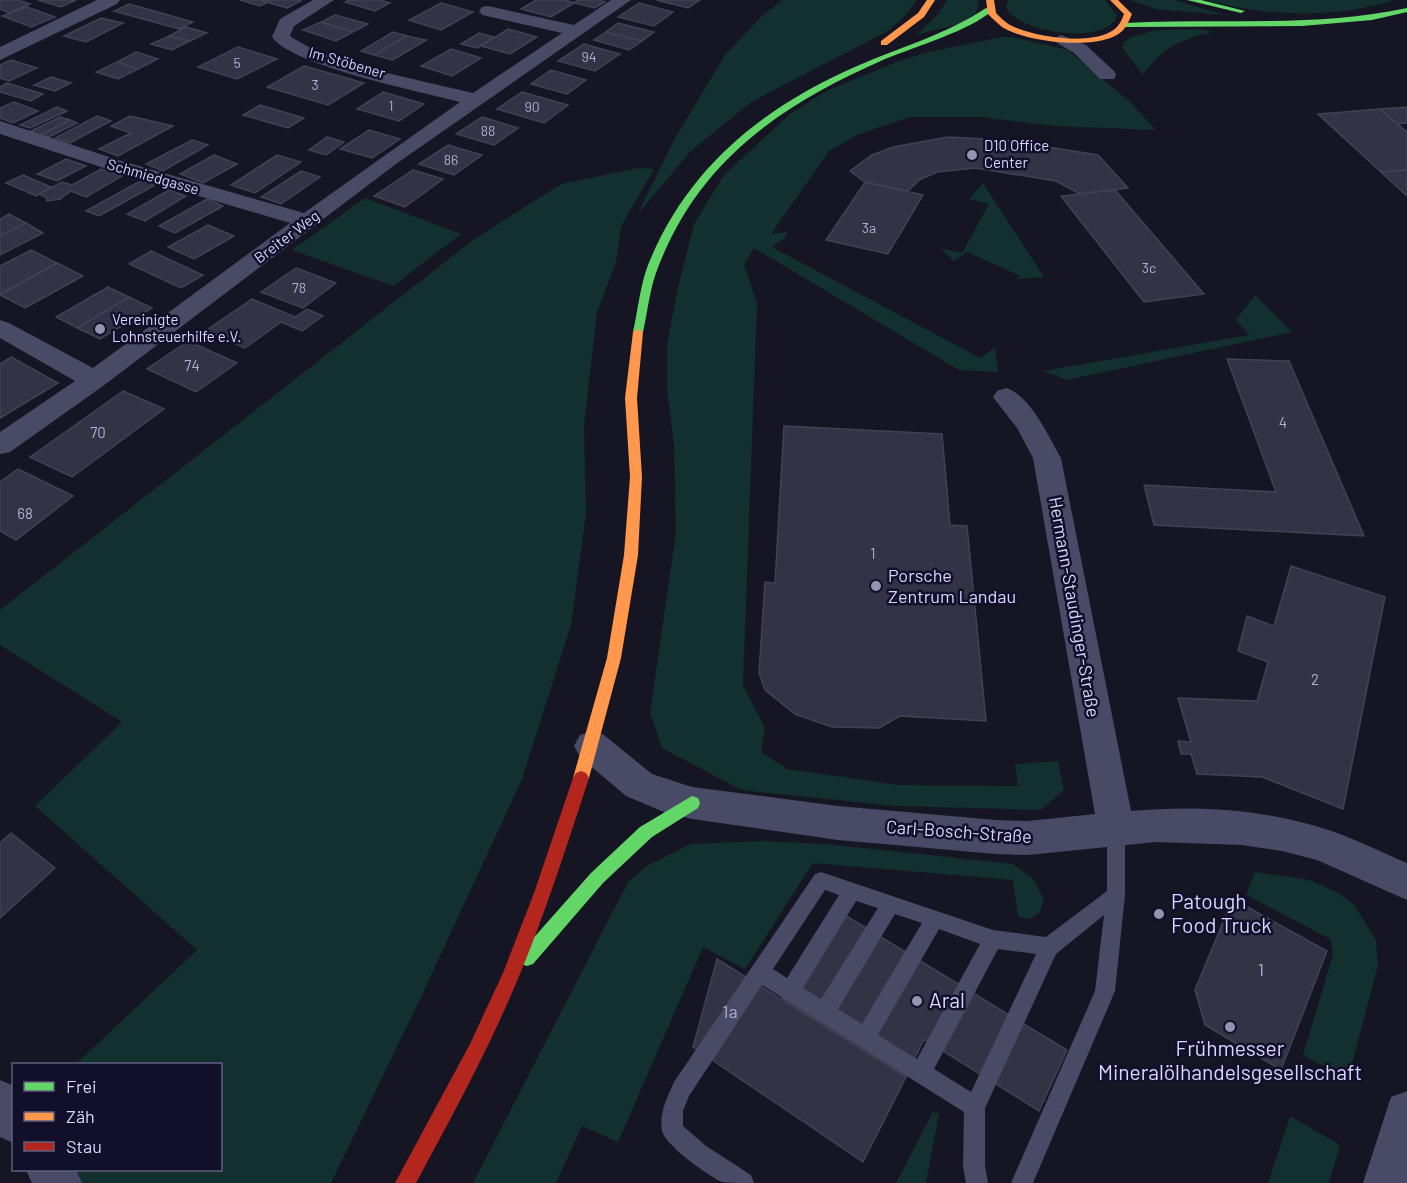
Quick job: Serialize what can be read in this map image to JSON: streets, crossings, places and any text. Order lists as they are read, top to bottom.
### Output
{
  "streets": {
    "street": [
      "Im Stöbener",
      "Schmiedgasse",
      "Breiter Weg",
      "Hermann-Staudinger-Straße",
      "Carl-Bosch-Straße"
    ]
  },
  "crossings": [
    ["Im Stöbener", "Breiter Weg"],
    ["Schmiedgasse", "Breiter Weg"],
    ["Hermann-Staudinger-Straße", "Carl-Bosch-Straße"]
  ],
  "places": [
    "D10 Office Center",
    "Vereinigte Lohnsteuerhilfe e.V.",
    "Porsche Zentrum Landau",
    "Patough Food Truck",
    "Aral",
    "Frühmesser Mineralölhandelsgesellschaft"
  ],
  "house_numbers": [
    "94",
    "5",
    "3",
    "1",
    "90",
    "88",
    "86",
    "3a",
    "3c",
    "78",
    "74",
    "4",
    "70",
    "68",
    "1",
    "2",
    "1",
    "1a"
  ],
  "legend": ["Frei", "Zäh", "Stau"]
}
